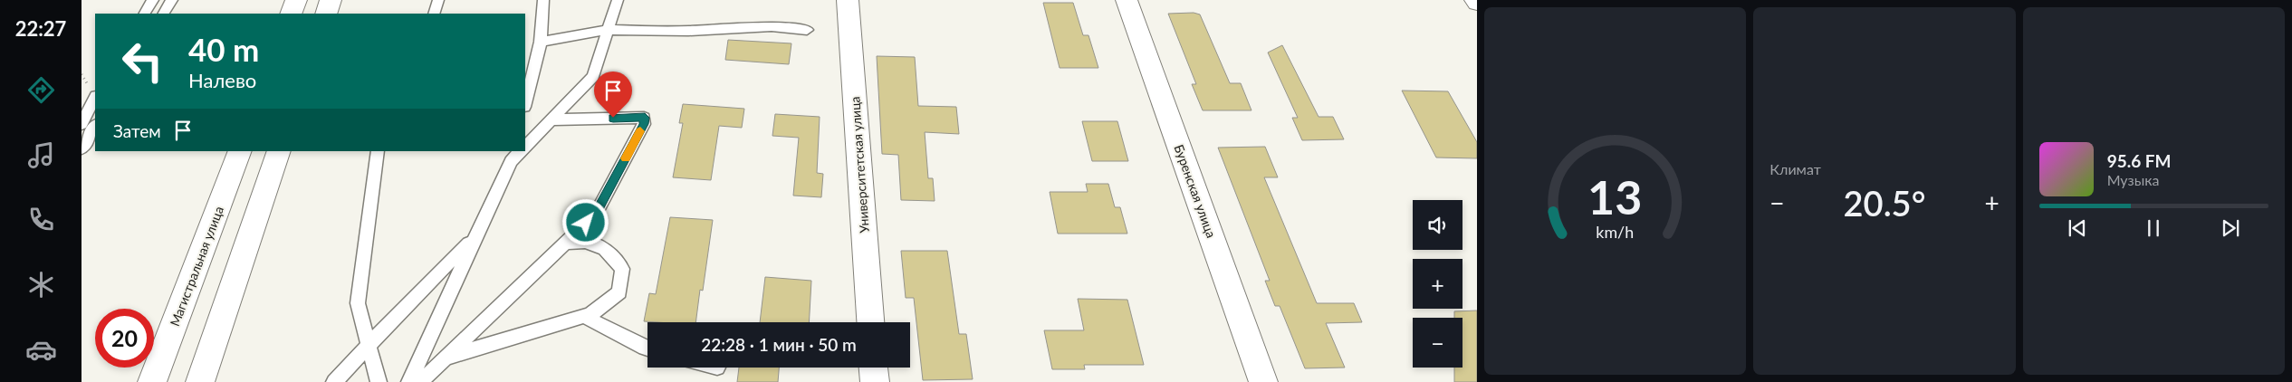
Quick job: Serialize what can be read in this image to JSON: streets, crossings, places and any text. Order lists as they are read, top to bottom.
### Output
{
  "streets": {
    "street": ["Университетская улица", "Буренская улица", "Магистральная улица"]
  },
  "page": {
    "tabs": "22:27",
    "tile": "Климат",
    "turn": ["40 m", "Налево"],
    "then": "Затем",
    "song": ["95.6 FM", "Музыка"],
    "heat": ["−", "20.5°", "+"],
    "map_buttons": ["+", "−"],
    "limit": "20",
    "trip": "22:28 · 1 мин · 50 m",
    "gauge": ["13", "km/h"]
  }
}
